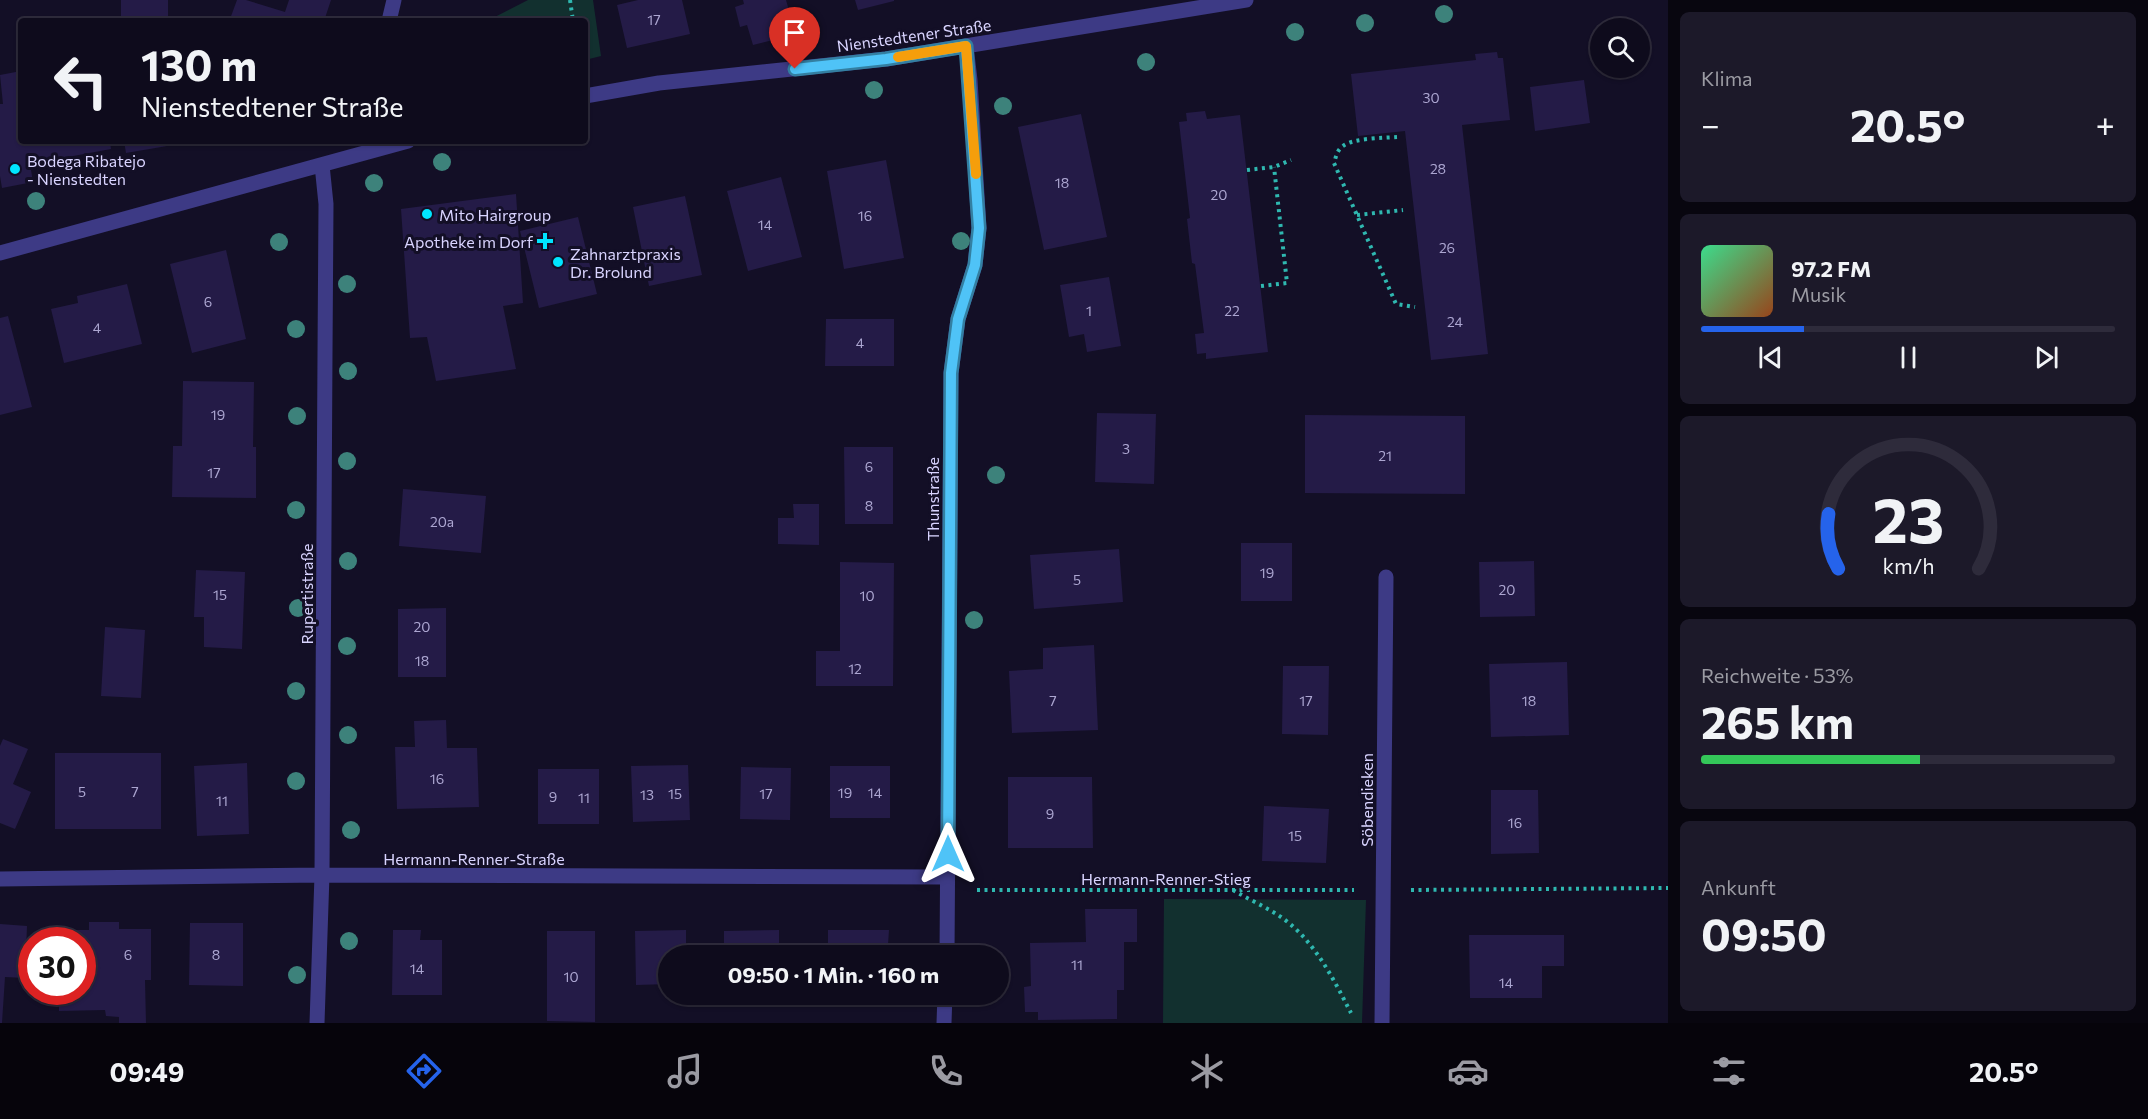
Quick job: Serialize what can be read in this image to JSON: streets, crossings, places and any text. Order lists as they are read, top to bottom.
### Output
{
  "streets": {
    "street": [
      "Nienstedtener Straße",
      "Thunstraße",
      "Rupertistraße",
      "Söbendieken",
      "Hermann-Renner-Straße"
    ],
    "path": ["Hermann-Renner-Stieg"]
  },
  "crossings": [
    ["Nienstedtener Straße", "Thunstraße"],
    ["Thunstraße", "Hermann-Renner-Straße"],
    ["Rupertistraße", "Hermann-Renner-Straße"]
  ],
  "places": {
    "other": ["Bodega Ribatejo - Nienstedten", "Mito Hairgroup", "Zahnarztpraxis Dr. Brolund"],
    "health": ["Apotheke im Dorf"]
  },
  "house_numbers": [
    "17",
    "30",
    "28",
    "18",
    "20",
    "16",
    "14",
    "26",
    "6",
    "1",
    "22",
    "24",
    "4",
    "4",
    "19",
    "3",
    "21",
    "6",
    "17",
    "8",
    "20a",
    "19",
    "5",
    "20",
    "15",
    "10",
    "20",
    "18",
    "12",
    "7",
    "17",
    "18",
    "16",
    "5",
    "7",
    "19",
    "14",
    "15",
    "17",
    "13",
    "9",
    "11",
    "11",
    "9",
    "16",
    "15",
    "6",
    "8",
    "11",
    "14",
    "10",
    "14"
  ],
  "page": {
    "tile": [
      "Klima",
      ["Reichweite · 53%", "265 km"],
      ["Ankunft", "09:50"]
    ],
    "turn": ["130 m", "Nienstedtener Straße"],
    "heat": ["−", "20.5°", "+"],
    "song": ["97.2 FM", "Musik"],
    "limit": "30",
    "trip": "09:50 · 1 Min. · 160 m",
    "tabs": ["09:49", "20.5°"],
    "gauge": ["23", "km/h"]
  }
}
